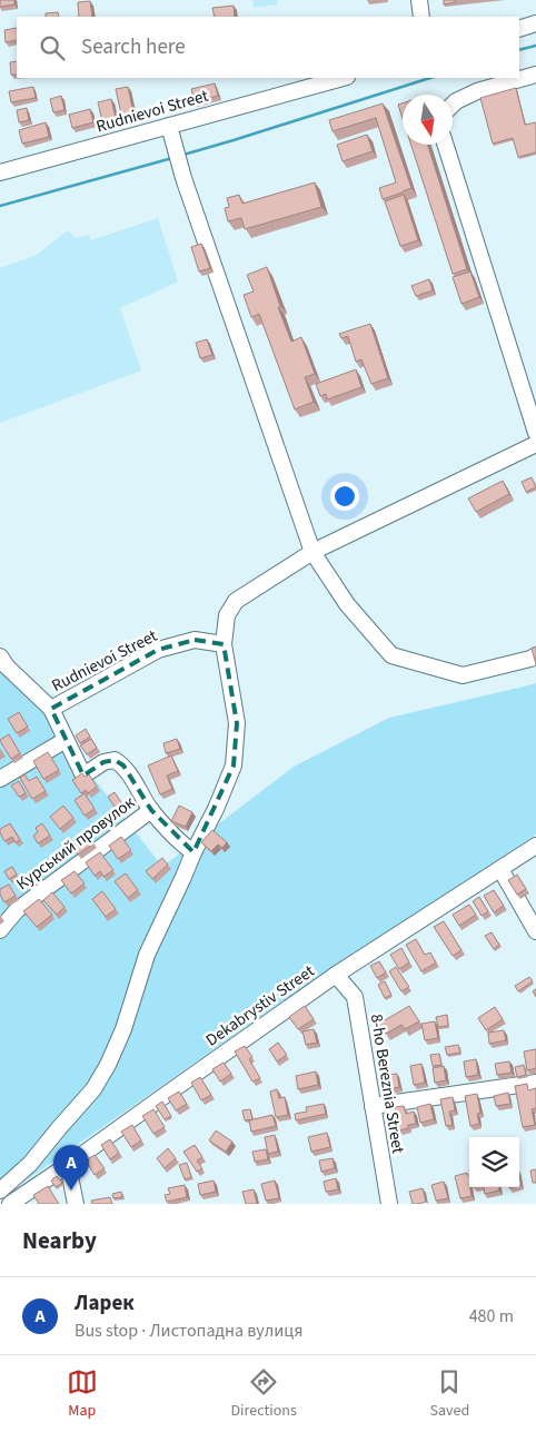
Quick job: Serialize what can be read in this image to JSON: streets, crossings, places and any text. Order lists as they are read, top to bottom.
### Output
{
  "streets": {
    "street": [
      "Rudnievoi Street",
      "Курський провулок",
      "Dekabrystiv Street",
      "8-ho Bereznia Street"
    ]
  },
  "crossings": [
    ["Rudnievoi Street", "Курський провулок"],
    ["Dekabrystiv Street", "8-ho Bereznia Street"]
  ],
  "north": "bottom",
  "page": {
    "search": "Search here",
    "pins": "A",
    "heading": "Nearby",
    "list": [
      {
        "mark": "A",
        "name": "Ларек",
        "note": "Bus stop · Листопадна вулиця",
        "value": "480 m"
      }
    ],
    "nav": ["Map", "Directions", "Saved"]
  }
}
